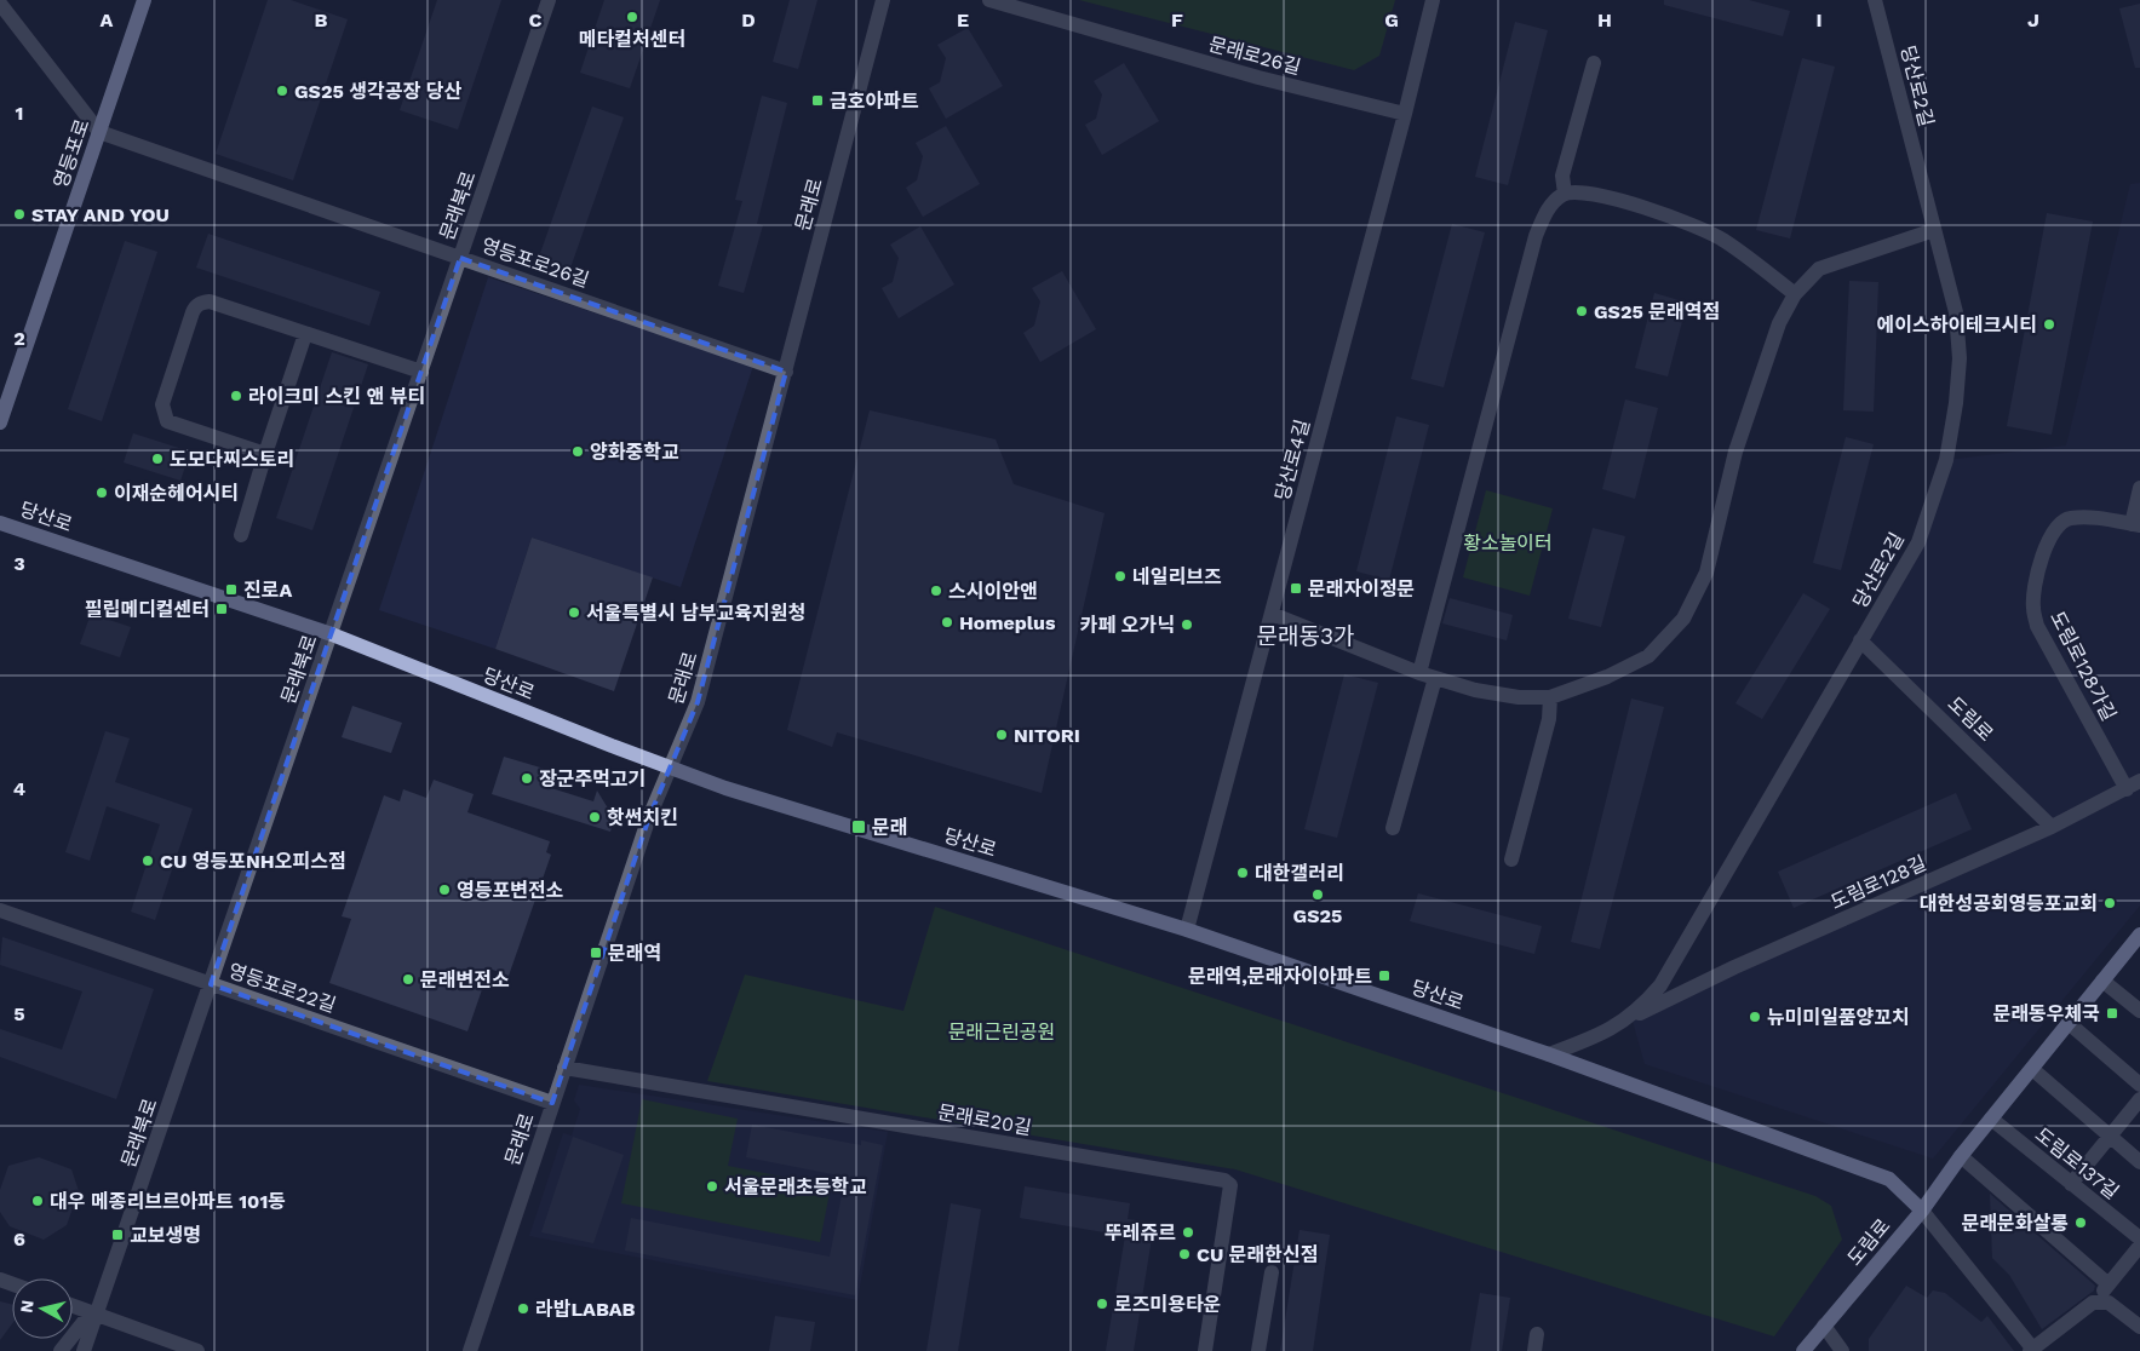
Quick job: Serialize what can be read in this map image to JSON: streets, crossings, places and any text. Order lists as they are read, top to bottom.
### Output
{
  "streets": {
    "main road": ["영등포로", "당산로", "도림로"],
    "street": [
      "문래로26길",
      "당산로2길",
      "문래로",
      "문래북로",
      "영등포로26길",
      "당산로4길",
      "도림로128가길",
      "도림로128길",
      "영등포로22길",
      "문래로20길",
      "도림로137길"
    ]
  },
  "crossings": [
    ["문래로26길", "당산로4길"],
    ["당산로2길", "당산로"],
    ["당산로2길", "도림로"],
    ["당산로2길", "도림로128길"],
    ["영등포로", "영등포로26길"],
    ["문래로", "영등포로26길"],
    ["문래로", "당산로"],
    ["문래로", "영등포로22길"],
    ["문래로", "문래로20길"],
    ["문래북로", "영등포로26길"],
    ["문래북로", "당산로"],
    ["문래북로", "영등포로22길"],
    ["당산로4길", "당산로"],
    ["당산로", "도림로"],
    ["도림로128가길", "도림로128길"],
    ["도림로", "도림로128길"],
    ["도림로", "도림로137길"]
  ],
  "districts": ["문래동3가"],
  "parks": ["황소놀이터", "문래근린공원"],
  "places": {
    "other": [
      "메타컬처센터",
      "GS25 생각공장 당산",
      "STAY AND YOU",
      "GS25 문래역점",
      "에이스하이테크시티",
      "라이크미 스킨 앤 뷰티",
      "양화중학교",
      "도모다찌스토리",
      "이재순헤어시티",
      "네일리브즈",
      "스시이안앤",
      "서울특별시 남부교육지원청",
      "Homeplus",
      "카페 오가닉",
      "NITORI",
      "장군주먹고기",
      "핫썬치킨",
      "CU 영등포NH오피스점",
      "대한갤러리",
      "영등포변전소",
      "GS25",
      "대한성공회영등포교회",
      "문래변전소",
      "뉴미미일품양꼬치",
      "서울문래초등학교",
      "대우 메종리브르아파트 101동",
      "문래문화살롱",
      "뚜레쥬르",
      "CU 문래한신점",
      "로즈미용타운",
      "라밥LABAB"
    ],
    "transit": [
      "금호아파트",
      "문래자이정문",
      "진로A",
      "필립메디컬센터",
      "문래",
      "문래역",
      "문래역,문래자이아파트",
      "문래동우체국",
      "교보생명"
    ]
  },
  "north": "left",
  "grid": {
    "columns": [
      "A",
      "B",
      "C",
      "D",
      "E",
      "F",
      "G",
      "H",
      "I",
      "J"
    ],
    "rows": [
      "1",
      "2",
      "3",
      "4",
      "5",
      "6"
    ]
  }
}
